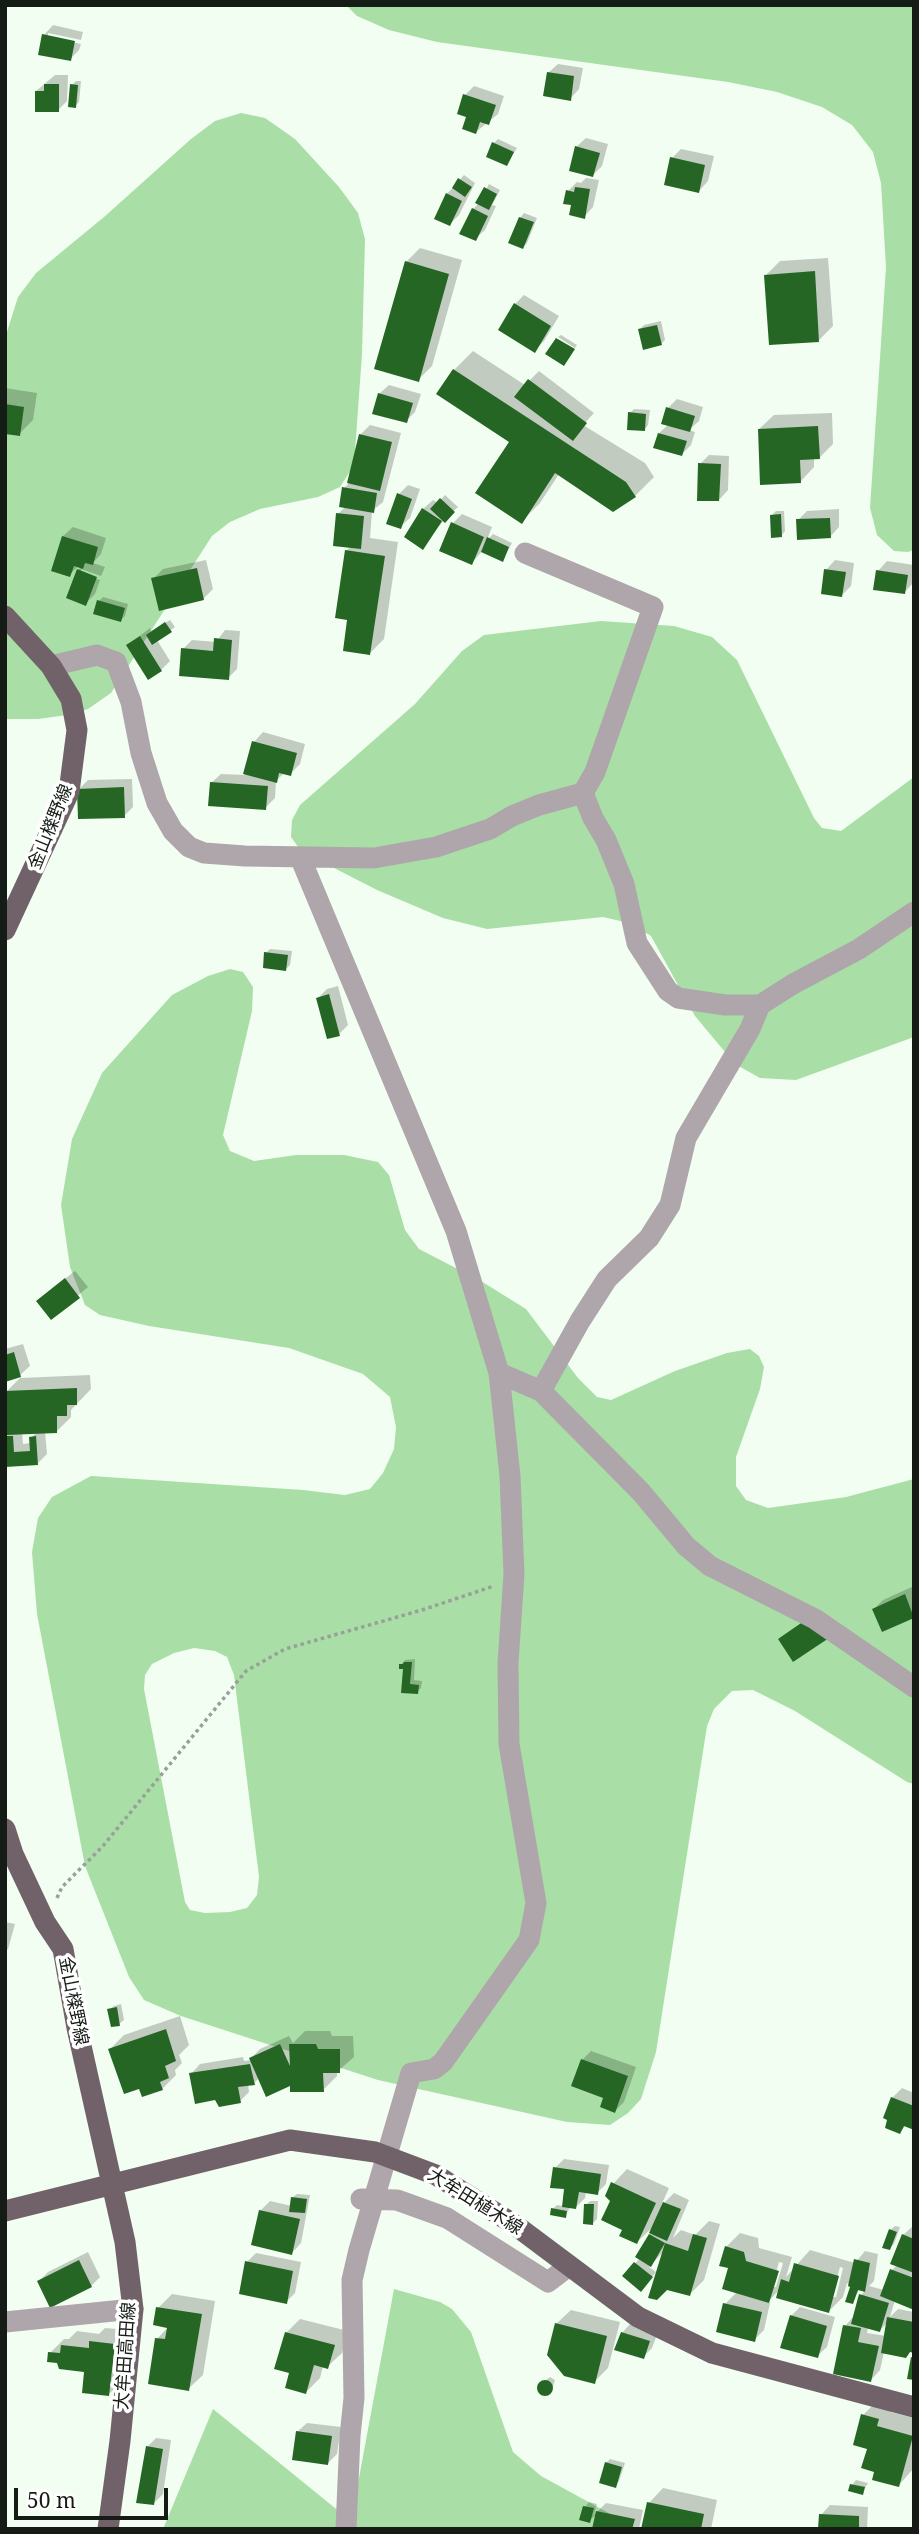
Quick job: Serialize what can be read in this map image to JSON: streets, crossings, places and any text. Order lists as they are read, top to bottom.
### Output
{
  "streets": {
    "main road": ["金山檪野線", "大牟田植木線", "大牟田高田線"]
  },
  "crossings": [
    ["金山檪野線", "大牟田植木線"],
    ["金山檪野線", "大牟田高田線"],
    ["大牟田植木線", "大牟田高田線"]
  ],
  "scale_bar": "50 m"
}
